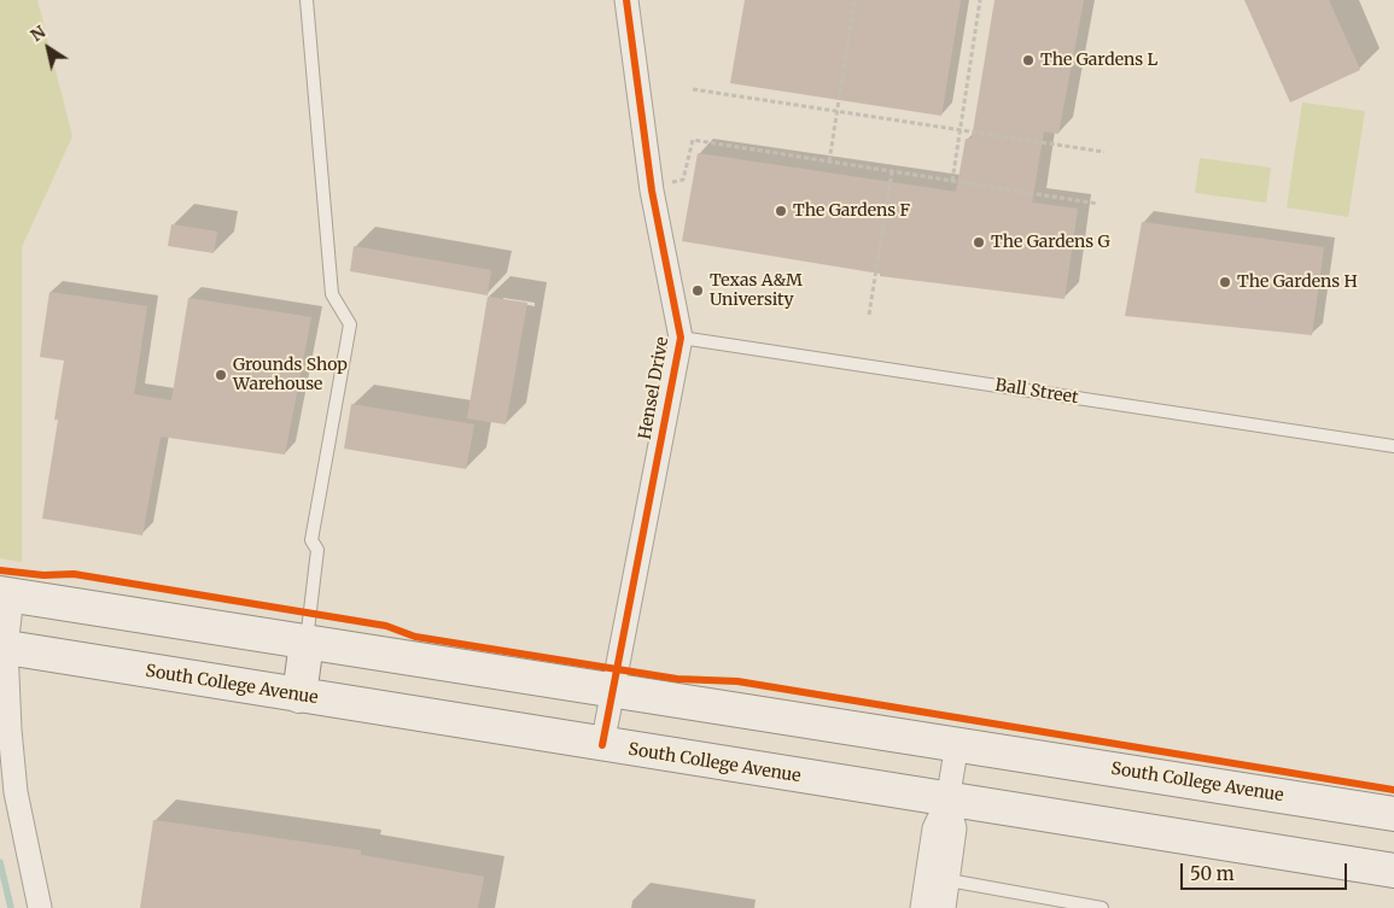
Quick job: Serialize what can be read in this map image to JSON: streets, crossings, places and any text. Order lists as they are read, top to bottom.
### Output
{
  "streets": {
    "main road": ["South College Avenue"],
    "street": ["Hensel Drive"],
    "lane": ["Ball Street"]
  },
  "crossings": [
    ["Hensel Drive", "Ball Street"],
    ["Hensel Drive", "South College Avenue"]
  ],
  "places": [
    "The Gardens L",
    "The Gardens F",
    "The Gardens G",
    "The Gardens H",
    "Texas A&M University",
    "Grounds Shop Warehouse"
  ],
  "scale_bar": "50 m",
  "north": "top left"
}
